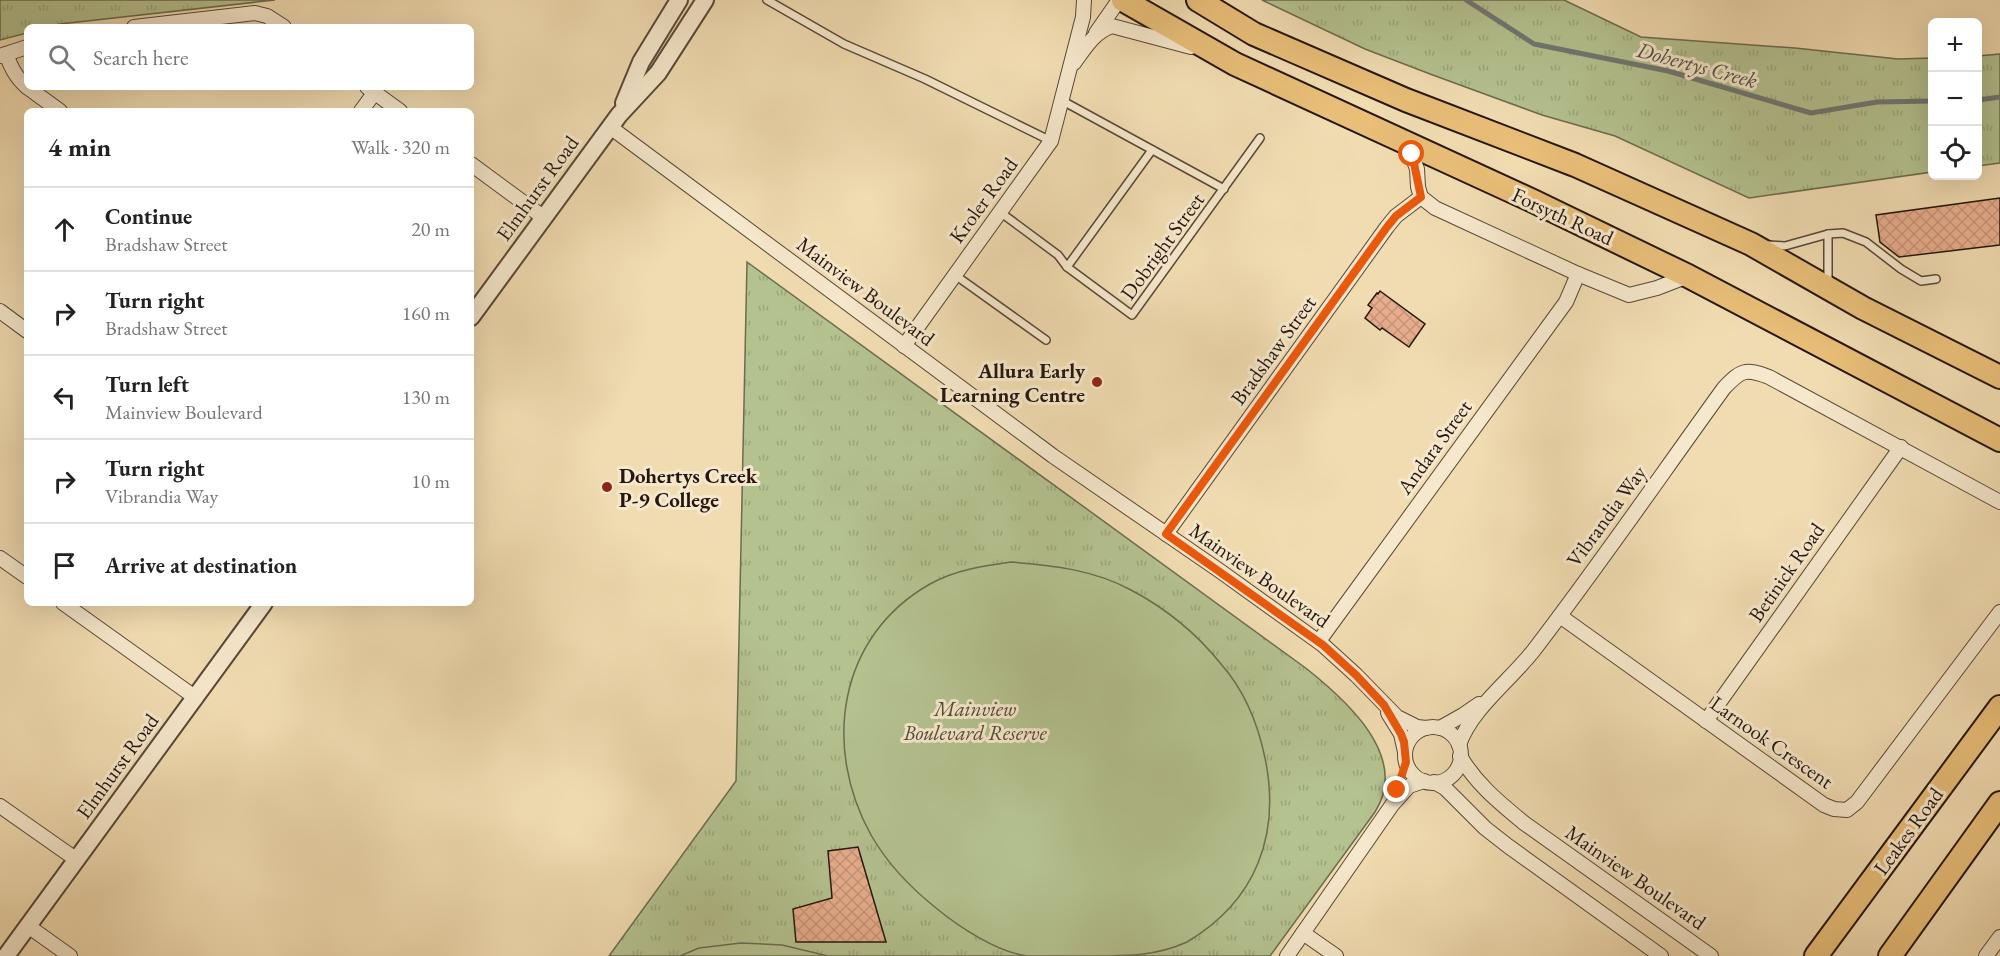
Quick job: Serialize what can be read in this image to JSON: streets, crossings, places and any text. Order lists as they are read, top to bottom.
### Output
{
  "streets": {
    "highway": ["Forsyth Road", "Leakes Road"],
    "street": [
      "Elmhurst Road",
      "Kroler Road",
      "Mainview Boulevard",
      "Bradshaw Street",
      "Andara Street",
      "Vibrandia Way",
      "Betinick Road",
      "Larnook Crescent"
    ],
    "lane": ["Dobright Street"]
  },
  "crossings": [
    ["Elmhurst Road", "Mainview Boulevard"],
    ["Kroler Road", "Dobright Street"],
    ["Kroler Road", "Mainview Boulevard"],
    ["Mainview Boulevard", "Bradshaw Street"],
    ["Mainview Boulevard", "Andara Street"],
    ["Mainview Boulevard", "Vibrandia Way"],
    ["Vibrandia Way", "Betinick Road"],
    ["Vibrandia Way", "Larnook Crescent"],
    ["Betinick Road", "Larnook Crescent"]
  ],
  "water": ["Dohertys Creek"],
  "parks": ["Mainview Boulevard Reserve"],
  "places": ["Allura Early Learning Centre", "Dohertys Creek P-9 College"],
  "page": {
    "map_buttons": ["+", "−"],
    "search": "Search here",
    "heading": ["4 min", "Walk · 320 m"],
    "list": [
      ["Continue", "Bradshaw Street", "20 m"],
      ["Turn right", "Bradshaw Street", "160 m"],
      ["Turn left", "Mainview Boulevard", "130 m"],
      ["Turn right", "Vibrandia Way", "10 m"],
      "Arrive at destination"
    ]
  }
}
